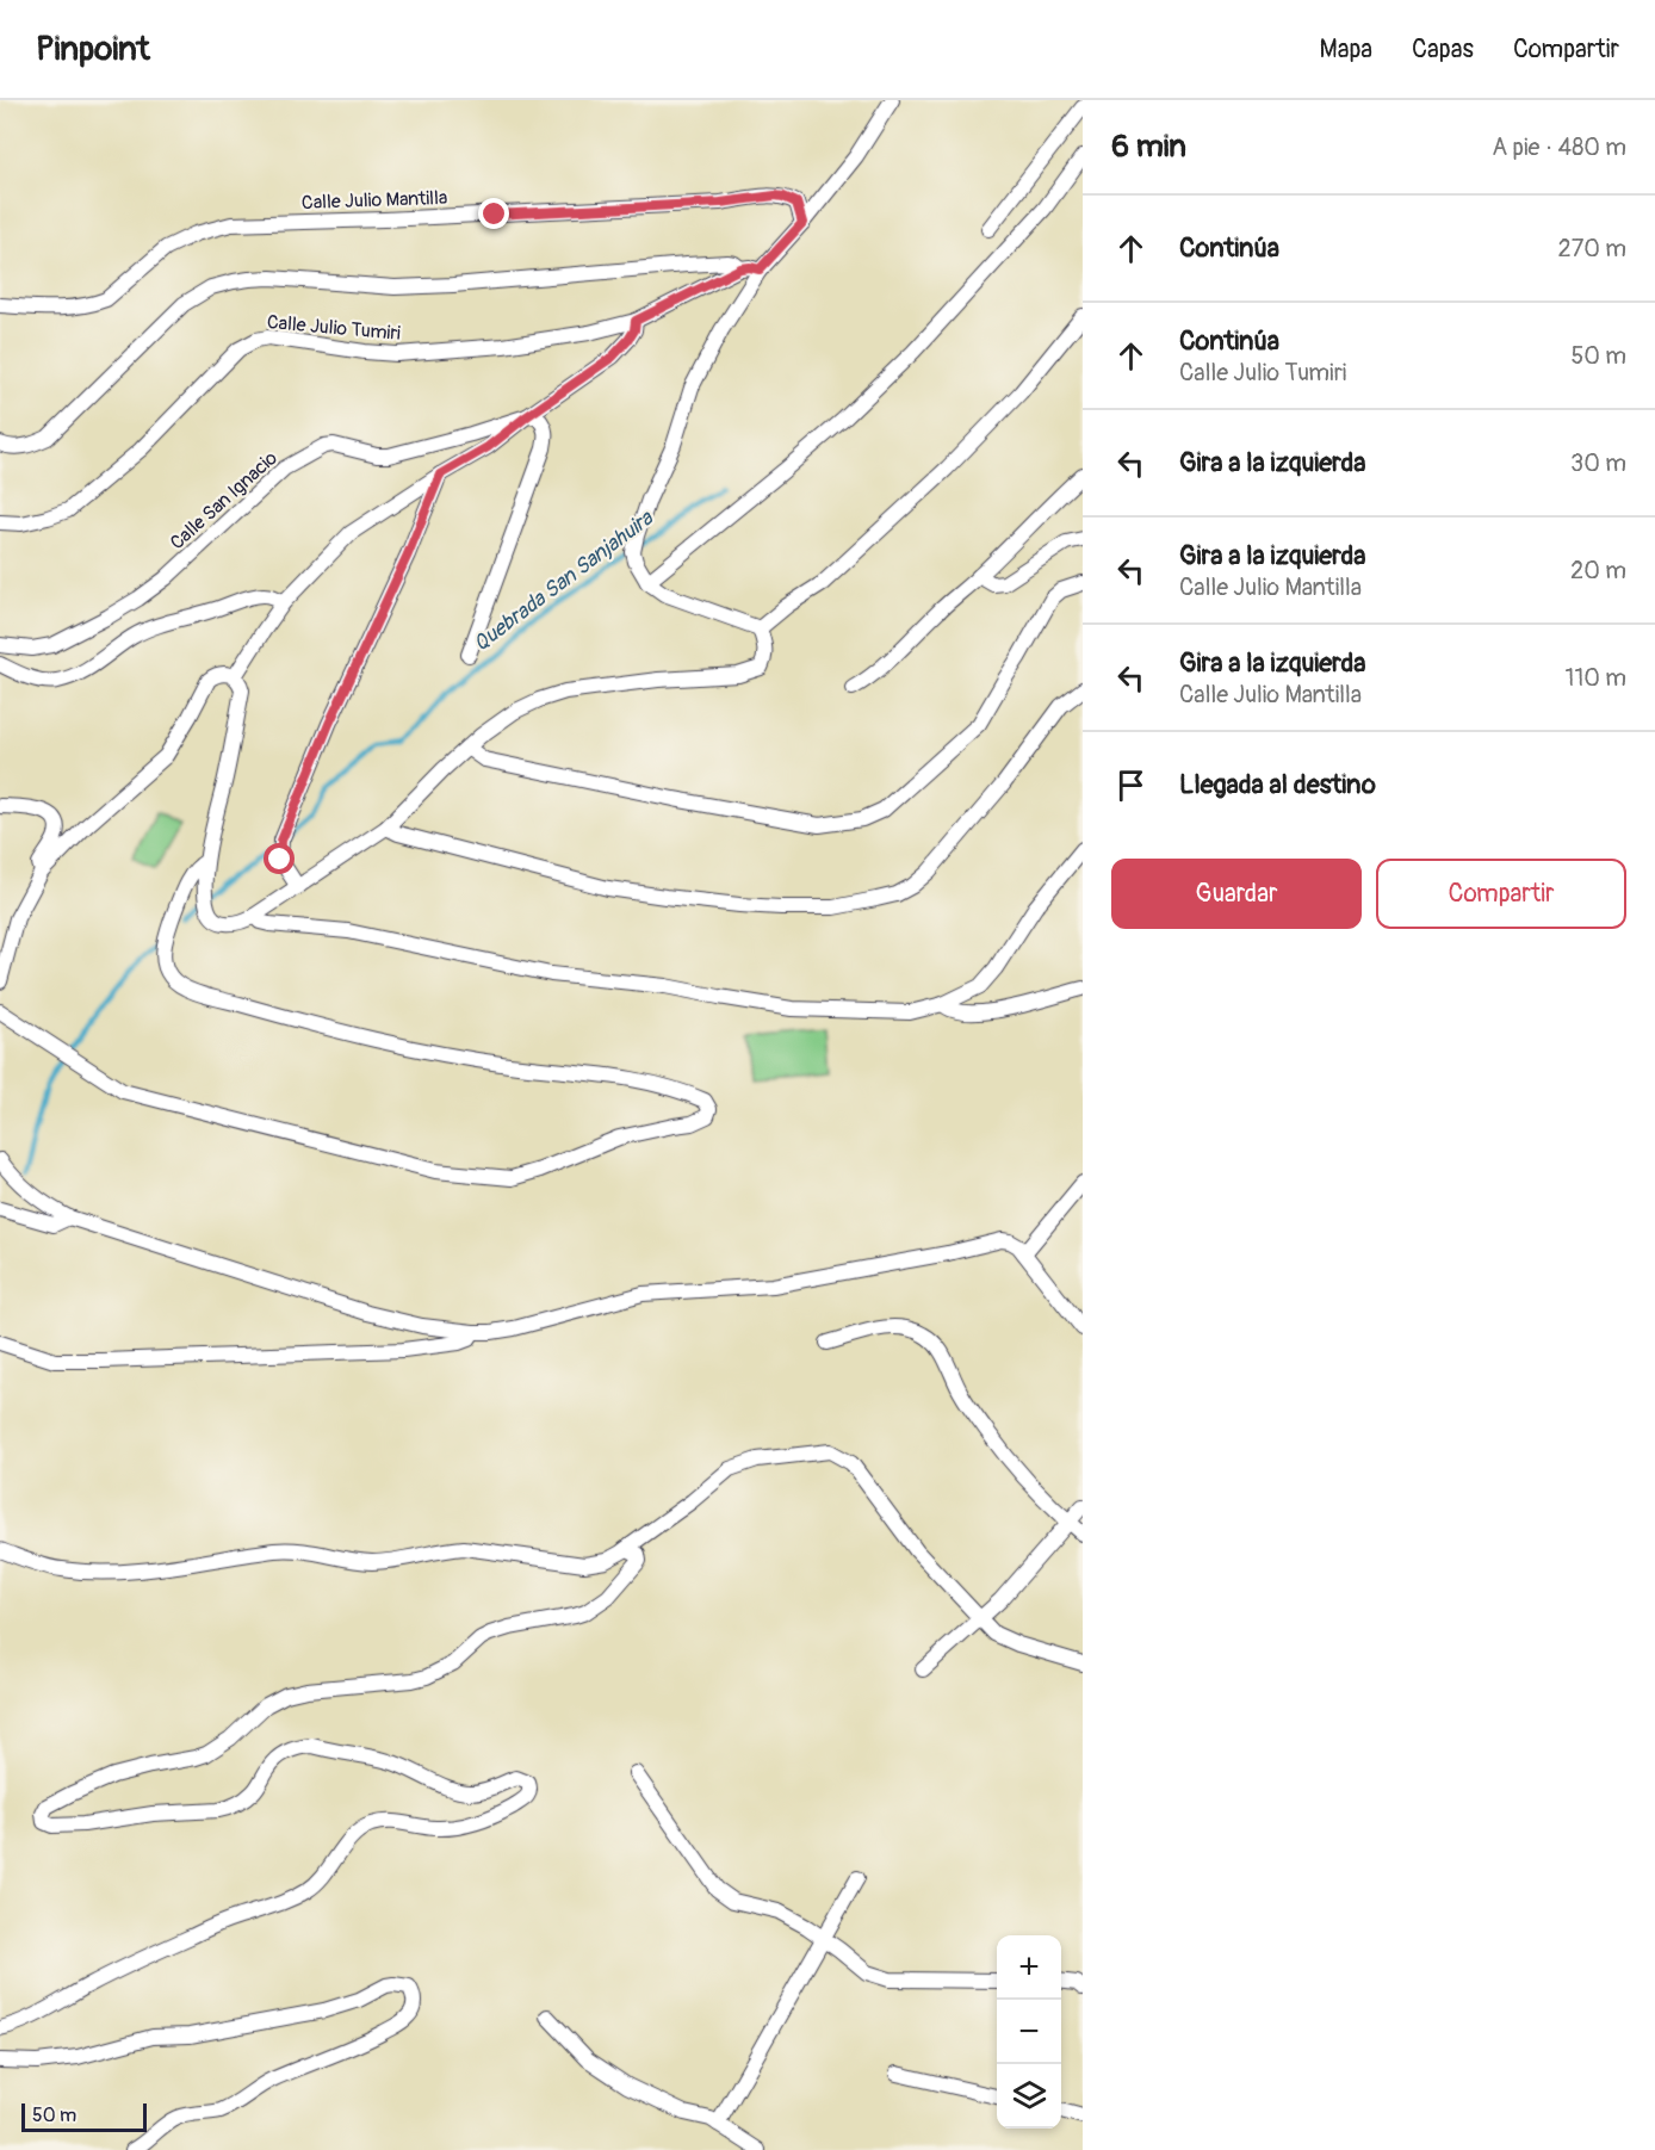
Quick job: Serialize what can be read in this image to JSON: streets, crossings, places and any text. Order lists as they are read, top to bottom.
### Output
{
  "streets": {
    "street": ["Calle Julio Mantilla", "Calle Julio Tumiri", "Calle San Ignacio"]
  },
  "water": ["Quebrada San Sanjahuira"],
  "scale_bar": "50 m",
  "page": {
    "header": "Pinpoint",
    "nav": ["Mapa", "Capas", "Compartir"],
    "heading": ["6 min", "A pie · 480 m"],
    "list": [
      ["Continúa", "270 m"],
      ["Continúa", "Calle Julio Tumiri", "50 m"],
      ["Gira a la izquierda", "30 m"],
      ["Gira a la izquierda", "Calle Julio Mantilla", "20 m"],
      ["Gira a la izquierda", "Calle Julio Mantilla", "110 m"],
      "Llegada al destino"
    ],
    "buttons": ["Guardar", "Compartir"],
    "map_buttons": ["+", "−"],
    "scale": "50 m"
  }
}
